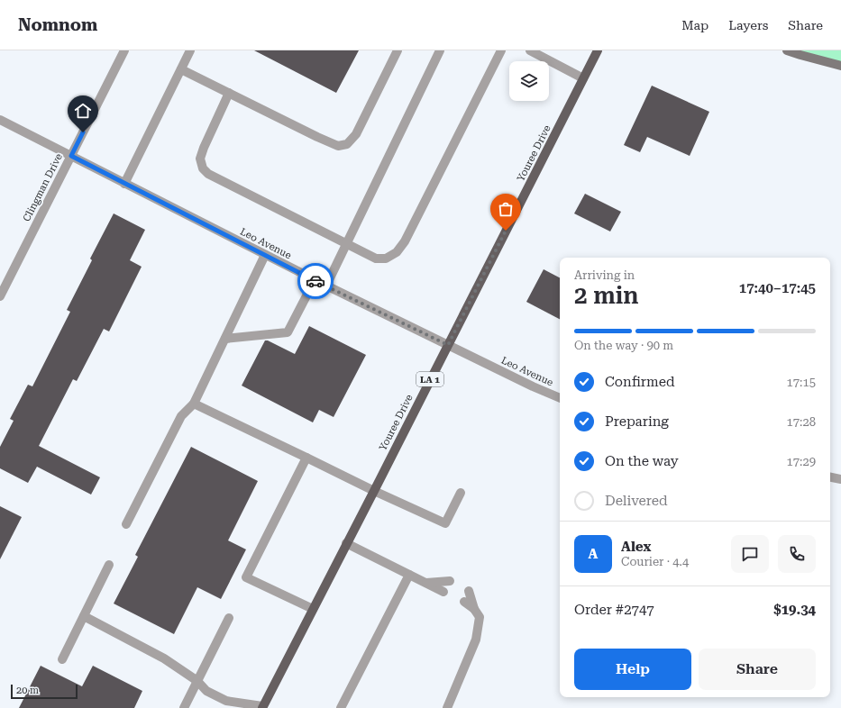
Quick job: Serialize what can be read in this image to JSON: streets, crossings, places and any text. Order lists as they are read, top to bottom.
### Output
{
  "streets": {
    "main road": ["Youree Drive", "LA 1"],
    "street": ["Clingman Drive", "Leo Avenue"]
  },
  "crossings": [
    ["Youree Drive", "Leo Avenue"],
    ["Clingman Drive", "Leo Avenue"]
  ],
  "scale_bar": "20 m",
  "page": {
    "header": "Nomnom",
    "nav": ["Map", "Layers", "Share"],
    "heading": ["2 min", "Arriving in", "17:40–17:45"],
    "panel": [
      "Alex",
      "Courier · 4.4",
      "Order #2747",
      "$19.34"
    ],
    "bar": "On the way · 90 m",
    "list": [
      ["Confirmed", "17:15"],
      ["Preparing", "17:28"],
      ["On the way", "17:29"],
      "Delivered"
    ],
    "round": "A",
    "buttons": ["Help", "Share"],
    "scale": "20 m"
  }
}
